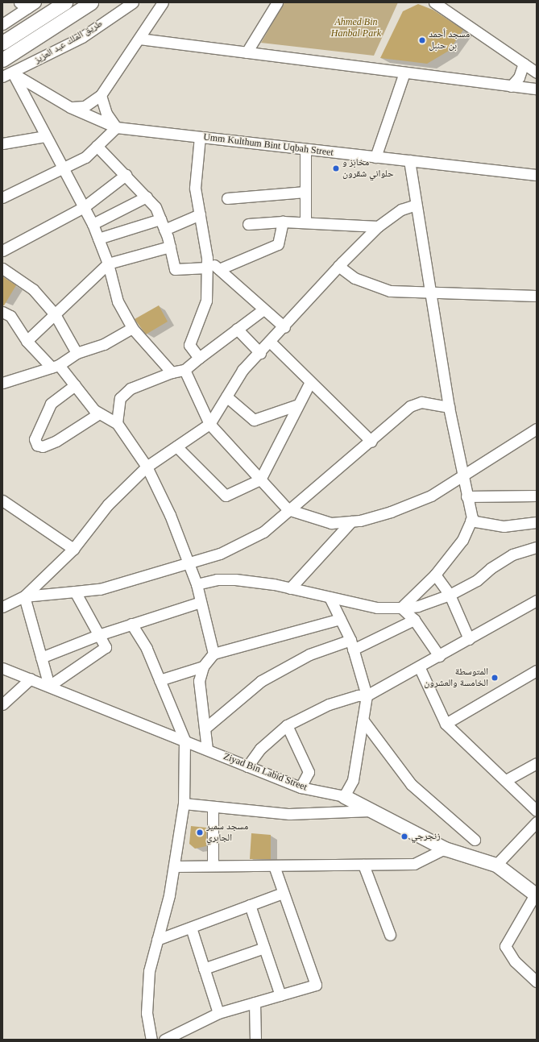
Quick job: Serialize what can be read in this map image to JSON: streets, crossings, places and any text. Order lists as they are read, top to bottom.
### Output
{
  "streets": {
    "main road": ["طريق الملك عبد العزيز", "Ziyad Bin Labid Street"],
    "street": ["Umm Kulthum Bint Uqbah Street"]
  },
  "crossings": [
    ["طريق الملك عبد العزيز", "Umm Kulthum Bint Uqbah Street"]
  ],
  "parks": ["Ahmed Bin Hanbal Park"],
  "places": [
    "مسجد أحمد بن حنبل",
    "مخابز و حلواني شقرون",
    "المتوسطة الخامسة والعشرون",
    "مسجد سمير الجابري",
    "زنجرجي"
  ]
}
